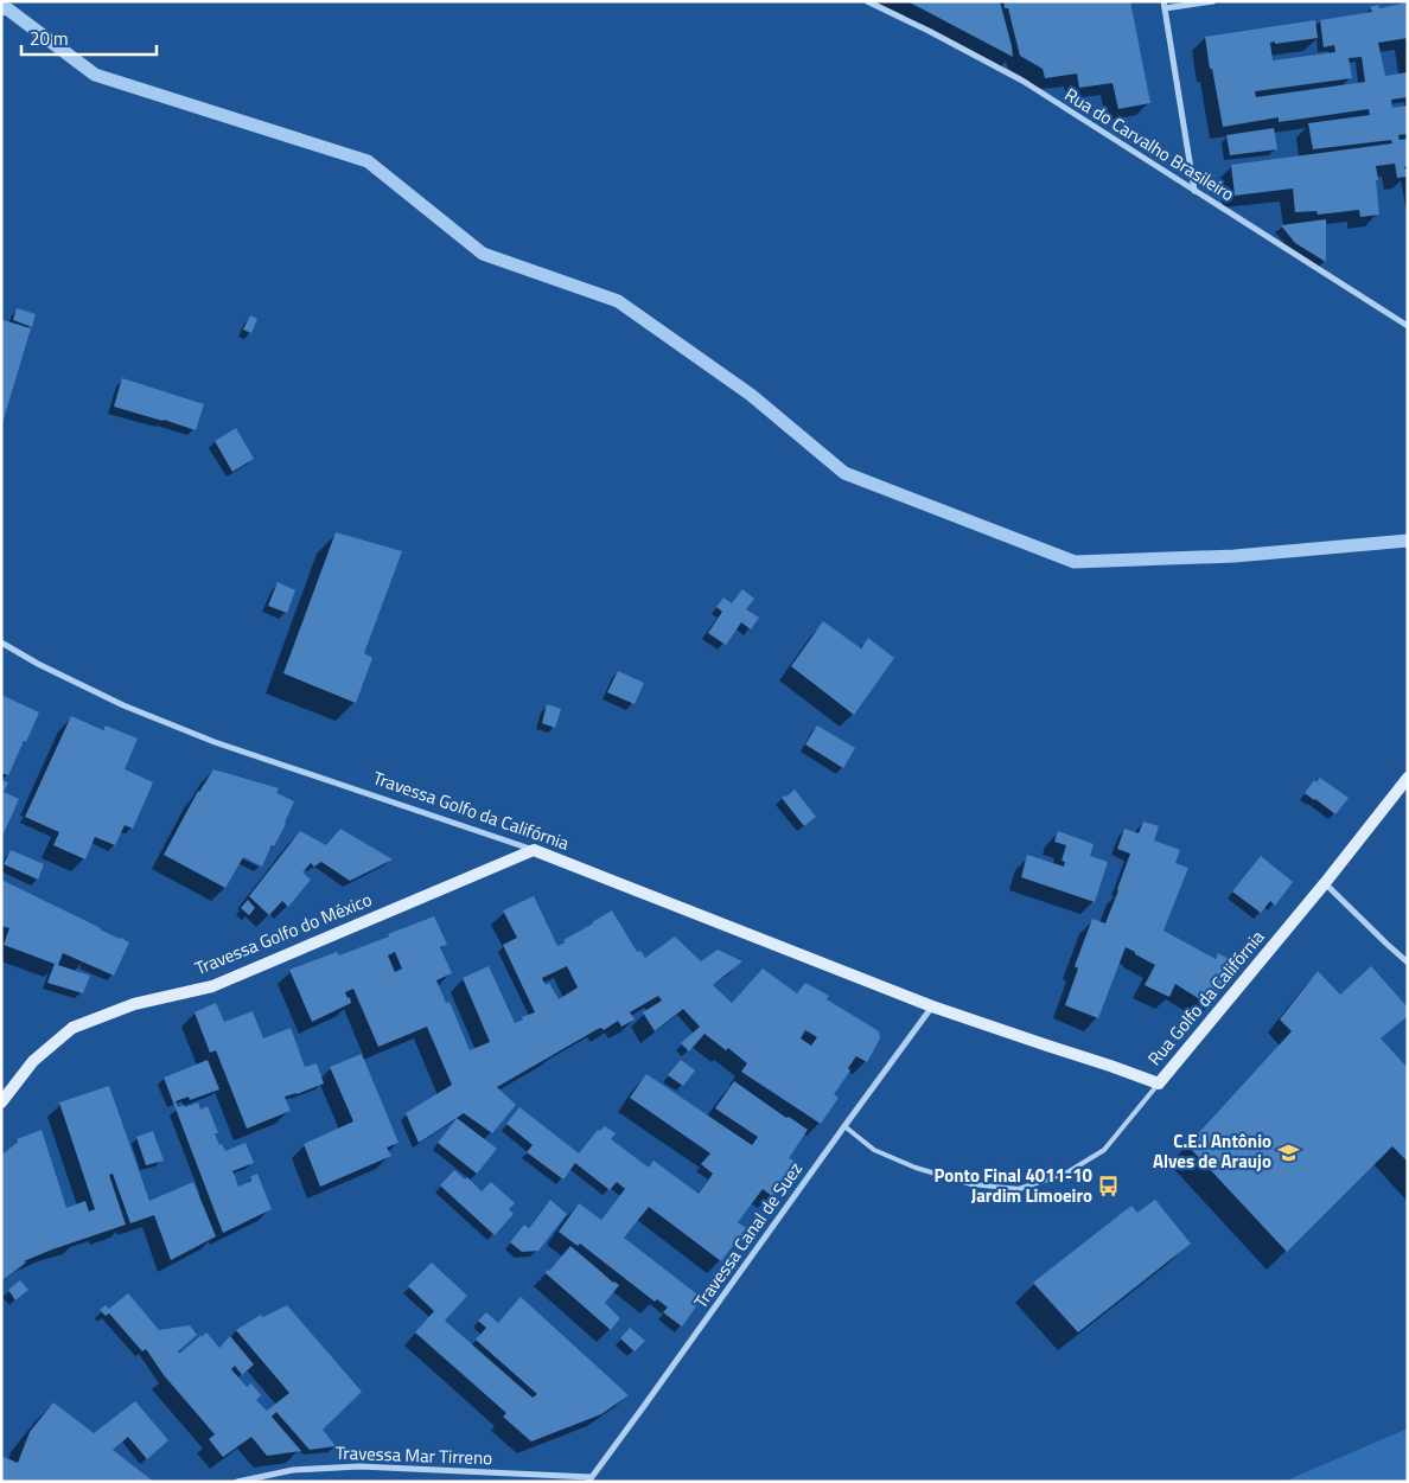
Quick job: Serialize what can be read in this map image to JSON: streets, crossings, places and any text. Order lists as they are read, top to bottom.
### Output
{
  "streets": {
    "street": [
      "Rua do Carvalho Brasileiro",
      "Travessa Golfo da Califórnia",
      "Travessa Golfo do México",
      "Rua Golfo da Califórnia",
      "Travessa Canal de Suez",
      "Travessa Mar Tirreno"
    ]
  },
  "crossings": [
    ["Travessa Golfo da Califórnia", "Travessa Golfo do México"],
    ["Travessa Golfo da Califórnia", "Rua Golfo da Califórnia"],
    ["Travessa Golfo da Califórnia", "Travessa Canal de Suez"],
    ["Rua Golfo da Califórnia", "Travessa Canal de Suez"],
    ["Travessa Canal de Suez", "Travessa Mar Tirreno"]
  ],
  "places": {
    "school or university": ["C.E.I Antônio Alves de Araujo"],
    "bus stop": ["Ponto Final 4011-10 Jardim Limoeiro"]
  },
  "scale_bar": "20 m"
}
